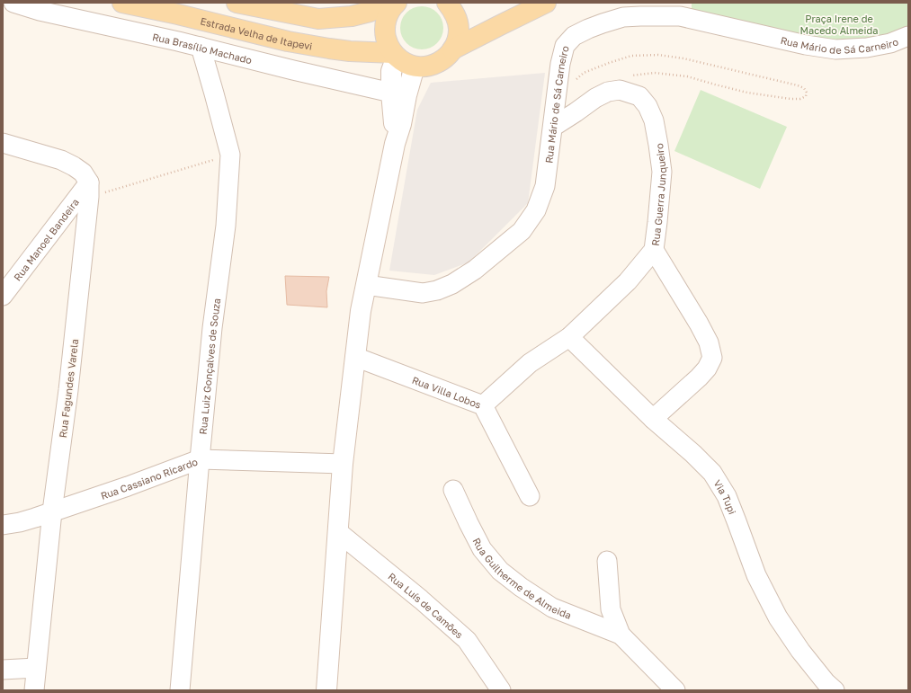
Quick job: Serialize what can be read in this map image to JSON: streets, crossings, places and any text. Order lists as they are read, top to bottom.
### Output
{
  "streets": {
    "main road": ["Estrada Velha de Itapevi"],
    "street": [
      "Rua Mário de Sá Carneiro",
      "Rua Brasílio Machado",
      "Rua Guerra Junqueiro",
      "Rua Manoel Bandeira",
      "Rua Luiz Gonçalves de Souza",
      "Rua Fagundes Varela",
      "Rua Villa Lobos",
      "Rua Cassiano Ricardo",
      "Via Tupi",
      "Rua Guilherme de Almeida",
      "Rua Luís de Camões"
    ]
  },
  "crossings": [
    ["Rua Mário de Sá Carneiro", "Rua Guerra Junqueiro"],
    ["Rua Brasílio Machado", "Rua Luiz Gonçalves de Souza"],
    ["Rua Guerra Junqueiro", "Rua Villa Lobos"],
    ["Rua Guerra Junqueiro", "Via Tupi"],
    ["Rua Manoel Bandeira", "Rua Fagundes Varela"],
    ["Rua Luiz Gonçalves de Souza", "Rua Cassiano Ricardo"],
    ["Rua Fagundes Varela", "Rua Cassiano Ricardo"]
  ],
  "parks": ["Praça Irene de Macedo Almeida"]
}
